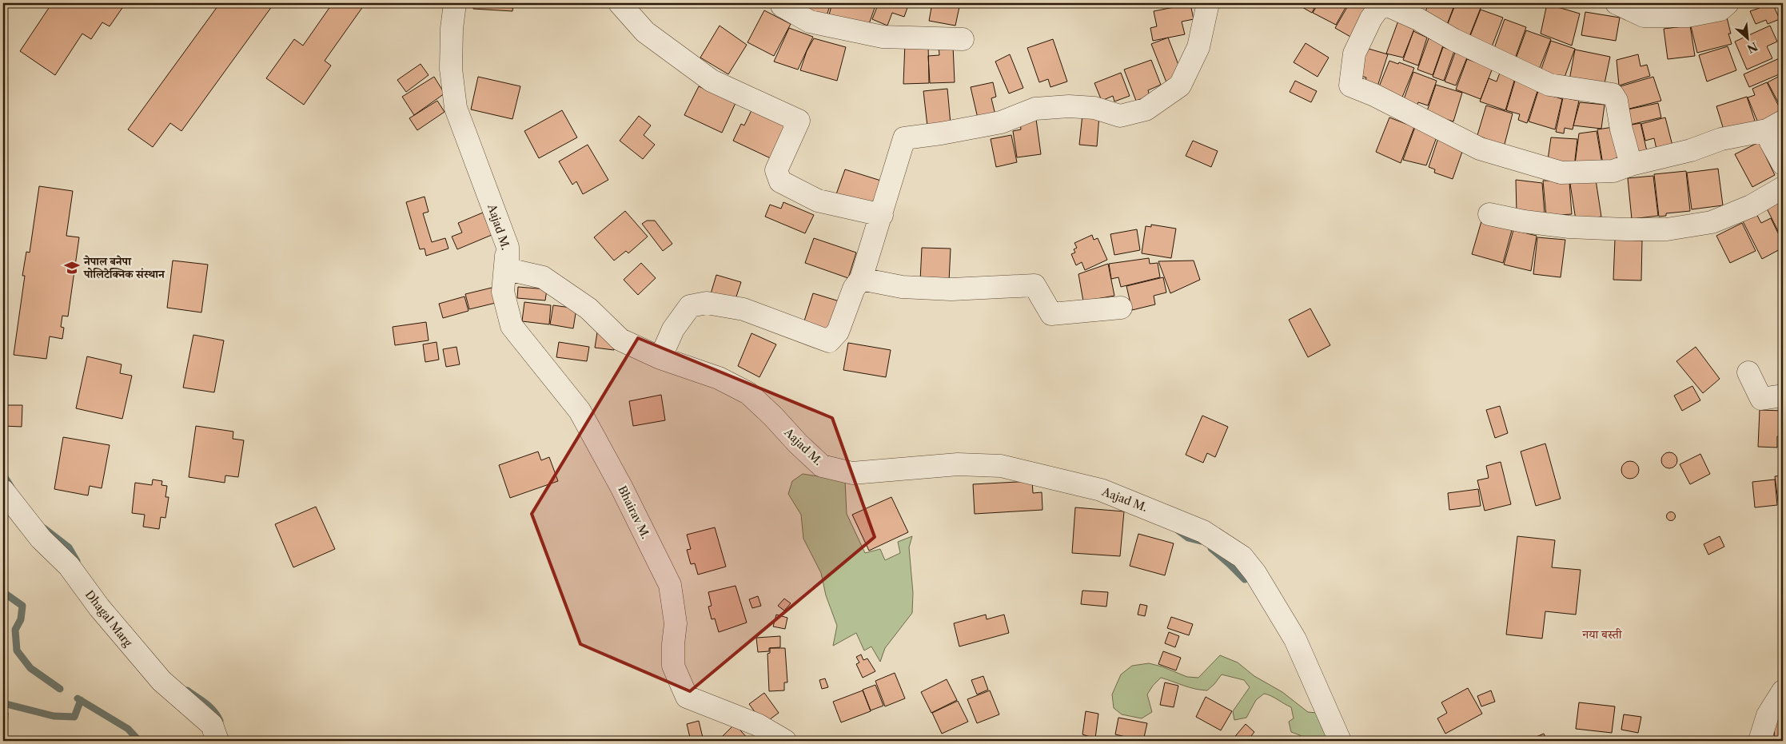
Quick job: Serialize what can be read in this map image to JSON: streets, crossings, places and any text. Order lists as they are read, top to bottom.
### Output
{
  "streets": {
    "street": ["Aajad M.", "Bhairav M.", "Dhagal Marg"]
  },
  "crossings": [
    ["Aajad M.", "Bhairav M."]
  ],
  "districts": ["नया बस्ती"],
  "places": {
    "school or university": ["नेपाल बनेपा पोलिटेक्निक संस्थान"]
  },
  "north": "bottom right"
}
